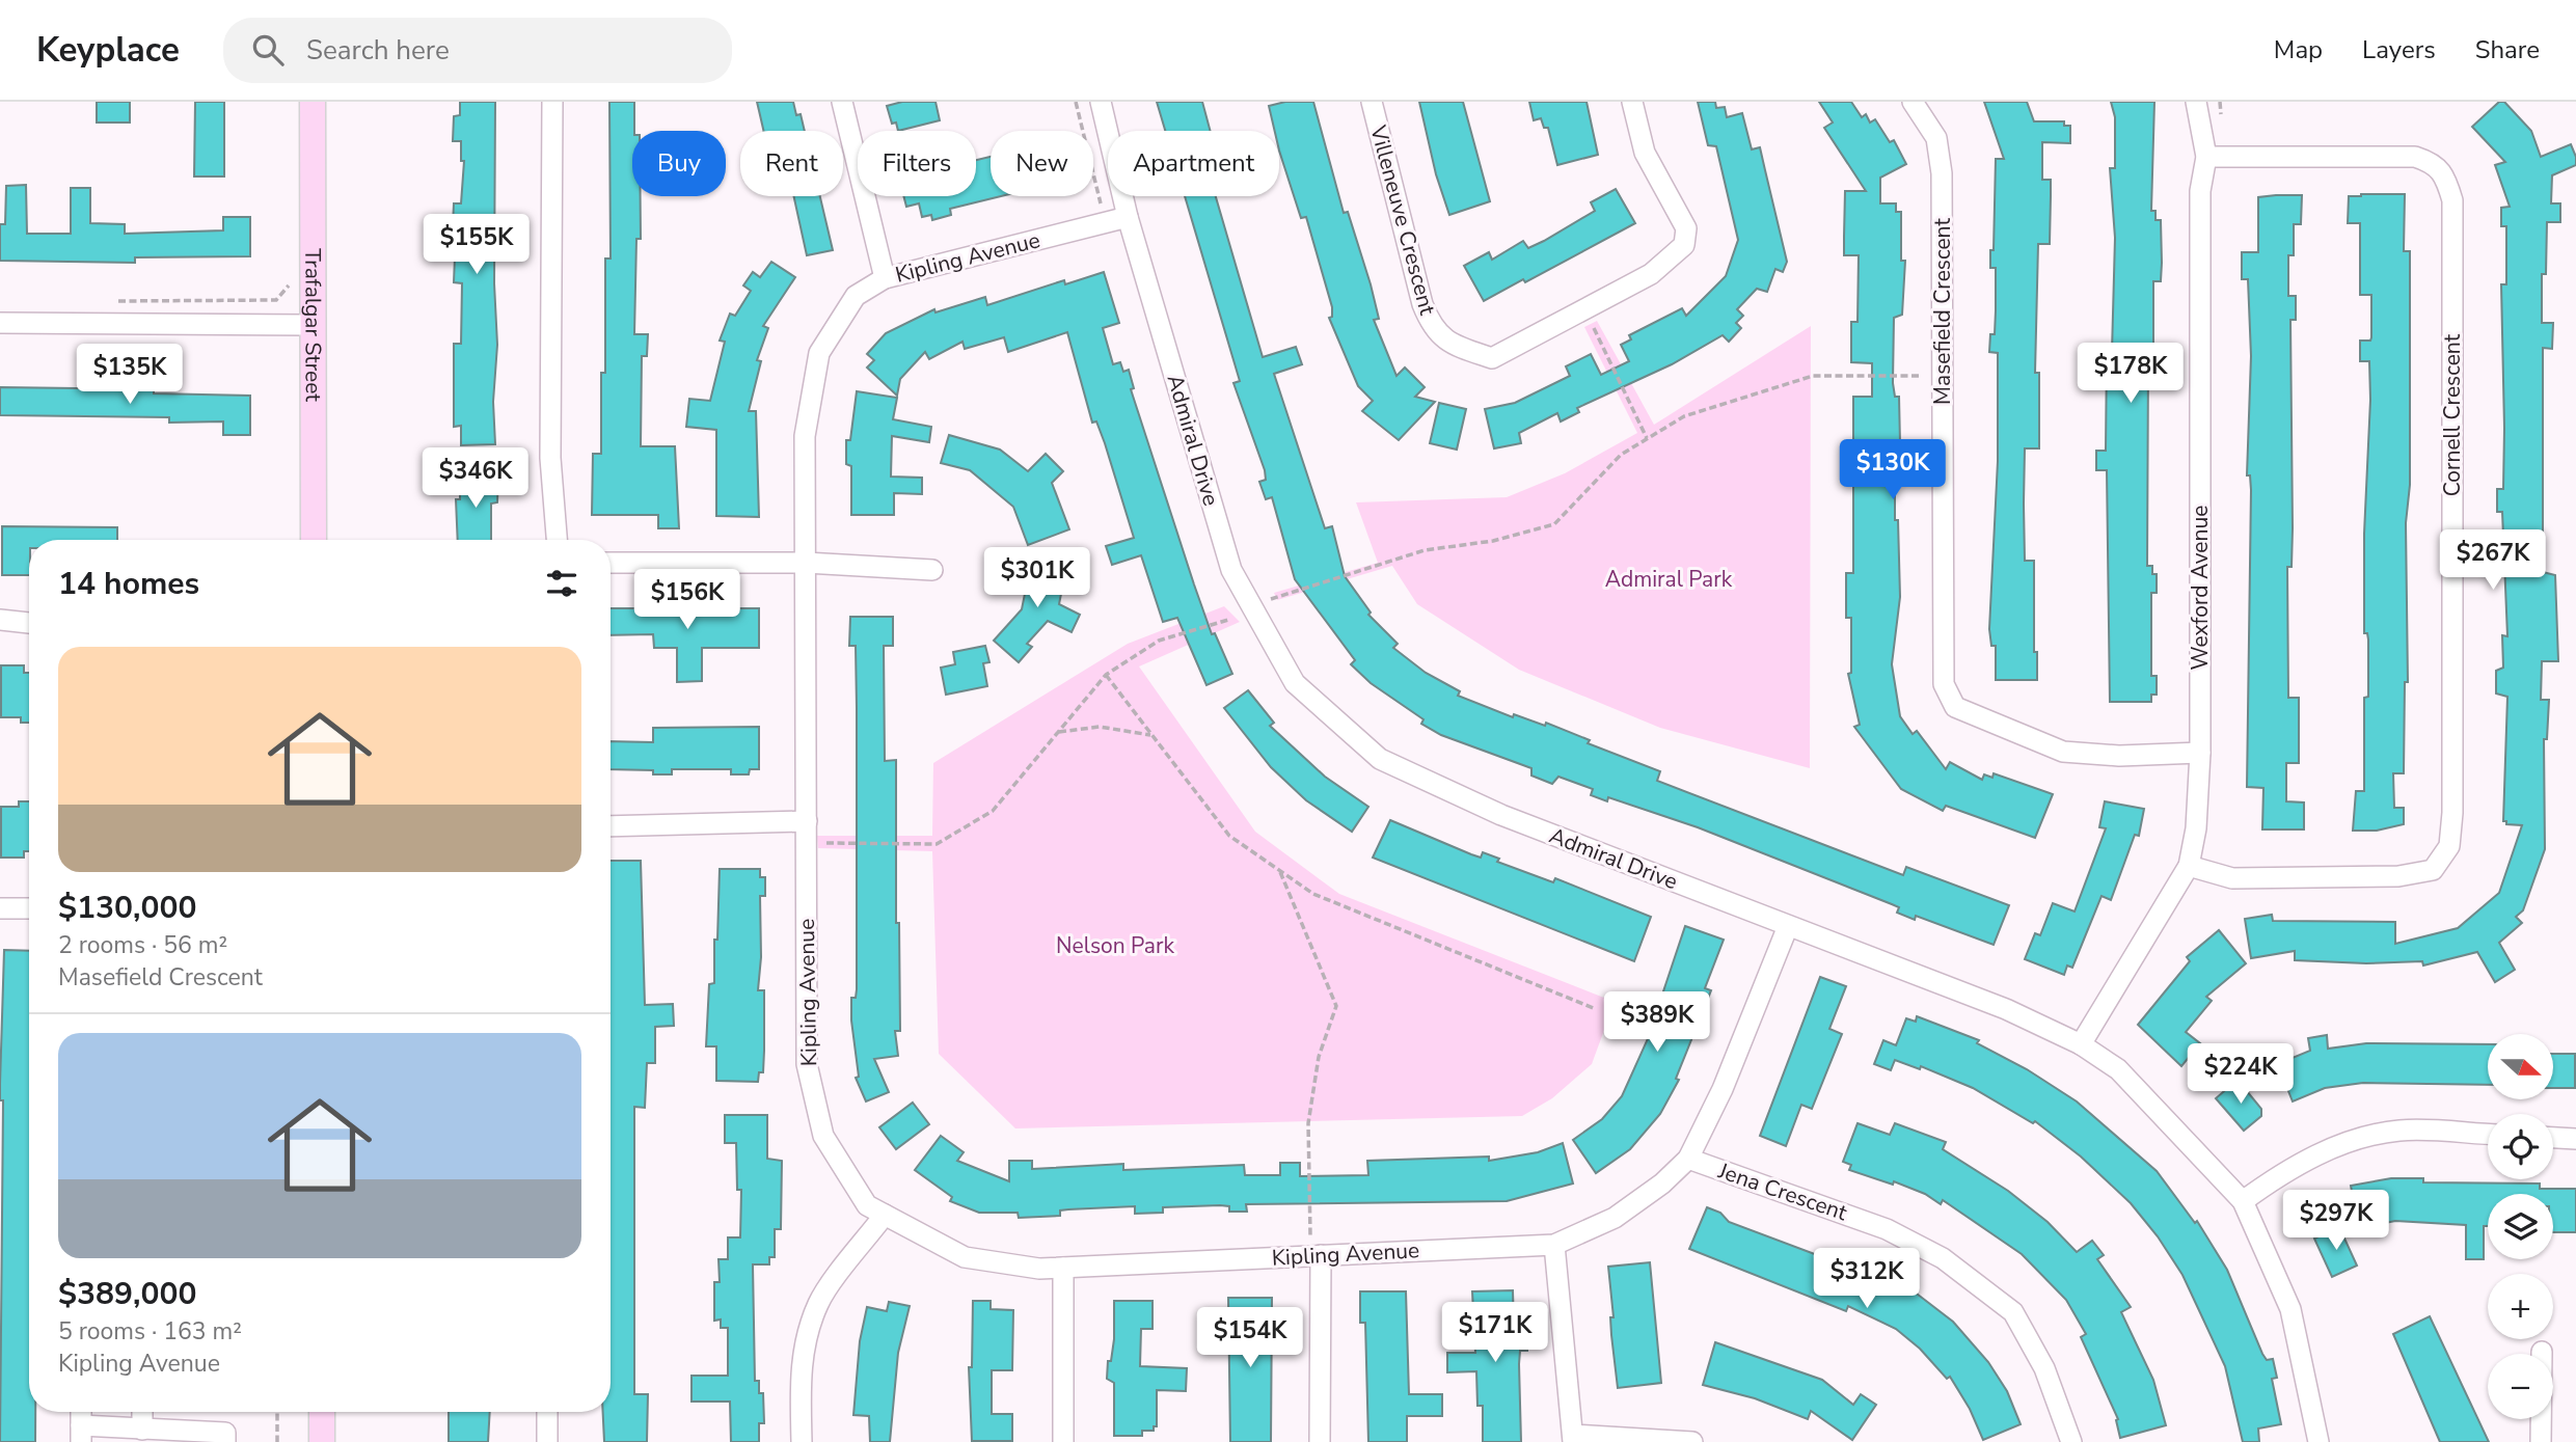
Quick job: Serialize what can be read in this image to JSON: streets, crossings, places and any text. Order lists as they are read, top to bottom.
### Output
{
  "streets": {
    "main road": ["Trafalgar Street"],
    "street": [
      "Villeneuve Crescent",
      "Kipling Avenue",
      "Masefield Crescent",
      "Cornell Crescent",
      "Admiral Drive",
      "Wexford Avenue",
      "Jena Crescent"
    ]
  },
  "crossings": [
    ["Kipling Avenue", "Admiral Drive"],
    ["Kipling Avenue", "Jena Crescent"],
    ["Masefield Crescent", "Wexford Avenue"],
    ["Cornell Crescent", "Wexford Avenue"],
    ["Admiral Drive", "Wexford Avenue"]
  ],
  "parks": ["Admiral Park", "Nelson Park"],
  "north": "right",
  "page": {
    "header": "Keyplace",
    "search": "Search here",
    "nav": ["Map", "Layers", "Share"],
    "chip": [
      "Buy",
      "Rent",
      "Filters",
      "New",
      "Apartment"
    ],
    "price": [
      "$155K",
      "$178K",
      "$135K",
      "$130K",
      "$346K",
      "$267K",
      "$301K",
      "$156K",
      "$389K",
      "$224K",
      "$297K",
      "$312K",
      "$171K",
      "$154K"
    ],
    "heading": "14 homes",
    "list": [
      {
        "name": "$130,000",
        "note": "2 rooms · 56 m² · Masefield Crescent"
      },
      {
        "name": "$389,000",
        "note": "5 rooms · 163 m² · Kipling Avenue"
      }
    ],
    "map_buttons": ["+", "−"]
  }
}
